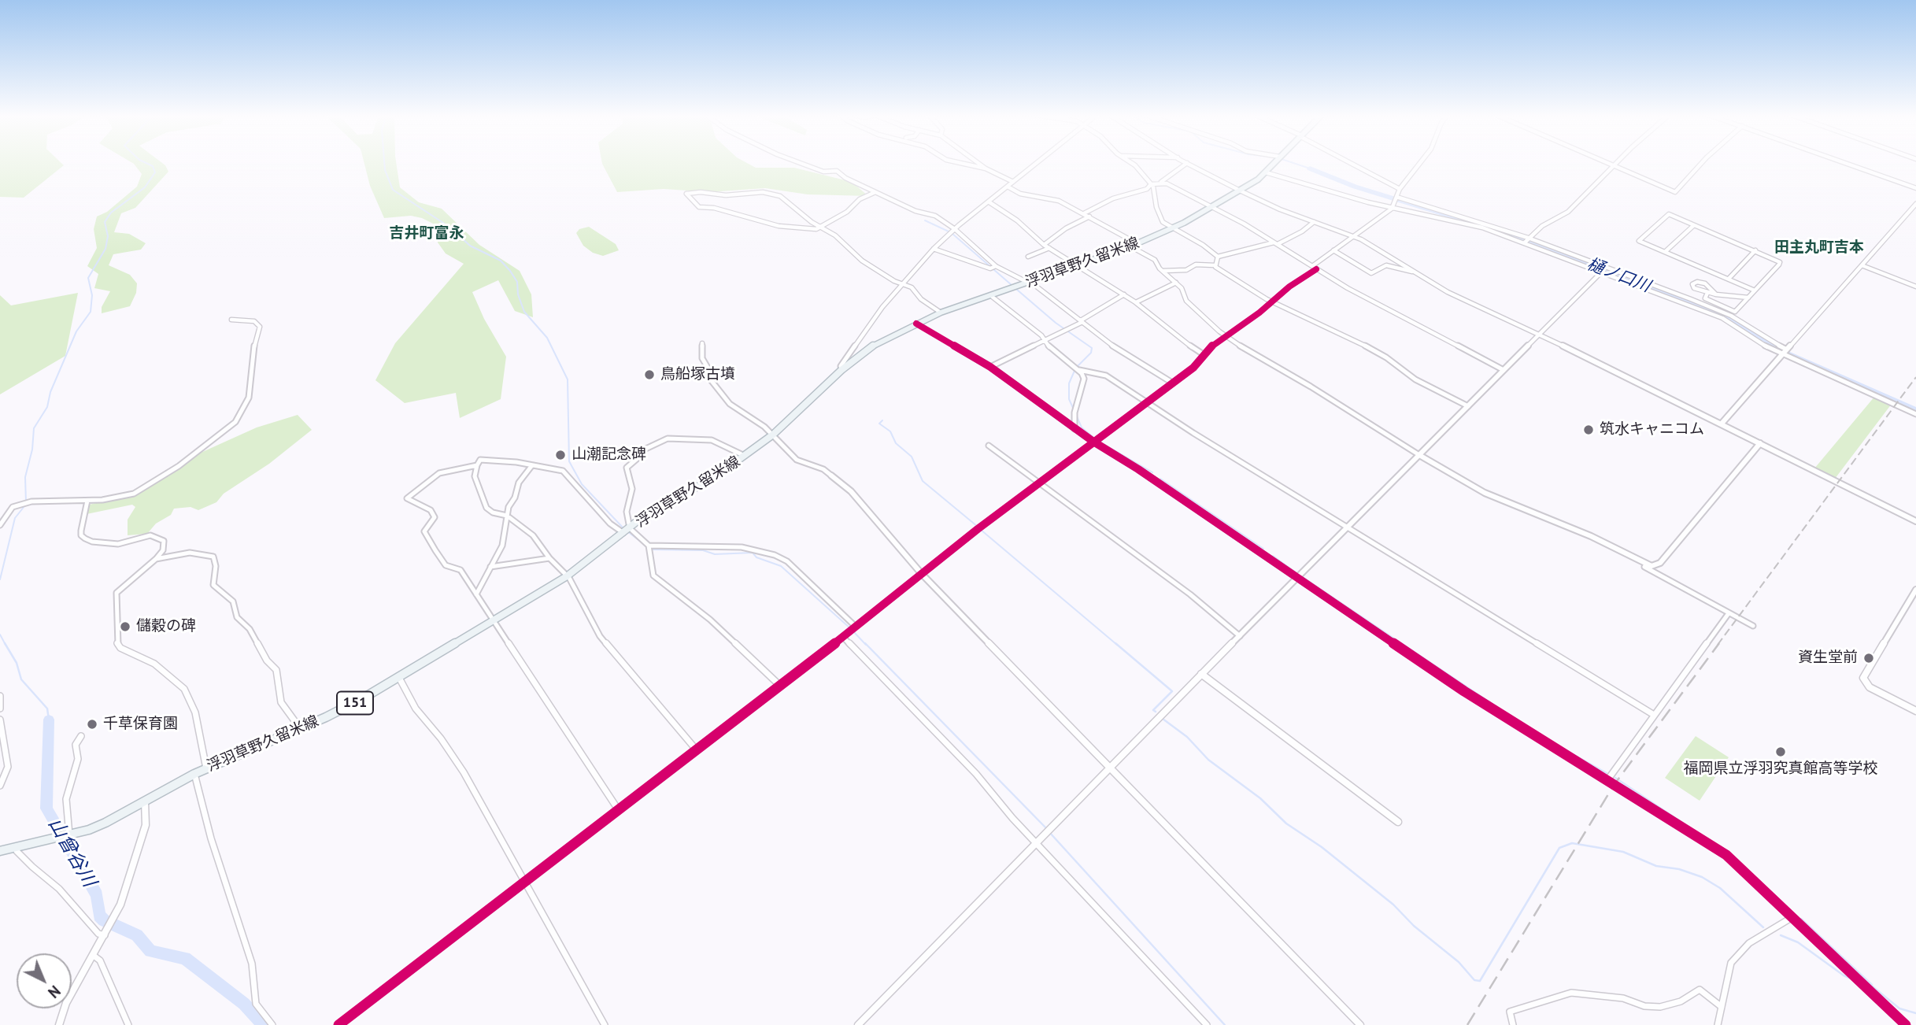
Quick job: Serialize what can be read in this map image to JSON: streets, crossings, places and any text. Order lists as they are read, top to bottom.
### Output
{
  "streets": {
    "main road": ["浮羽草野久留米線", "151"]
  },
  "districts": ["吉井町富永", "田主丸町吉本"],
  "water": ["樋ノ口川", "山曾谷川"],
  "places": [
    "鳥船塚古墳",
    "筑水キャニコム",
    "山潮記念碑",
    "儲穀の碑",
    "資生堂前",
    "千草保育園",
    "福岡県立浮羽究真館高等学校"
  ],
  "north": "bottom right"
}
